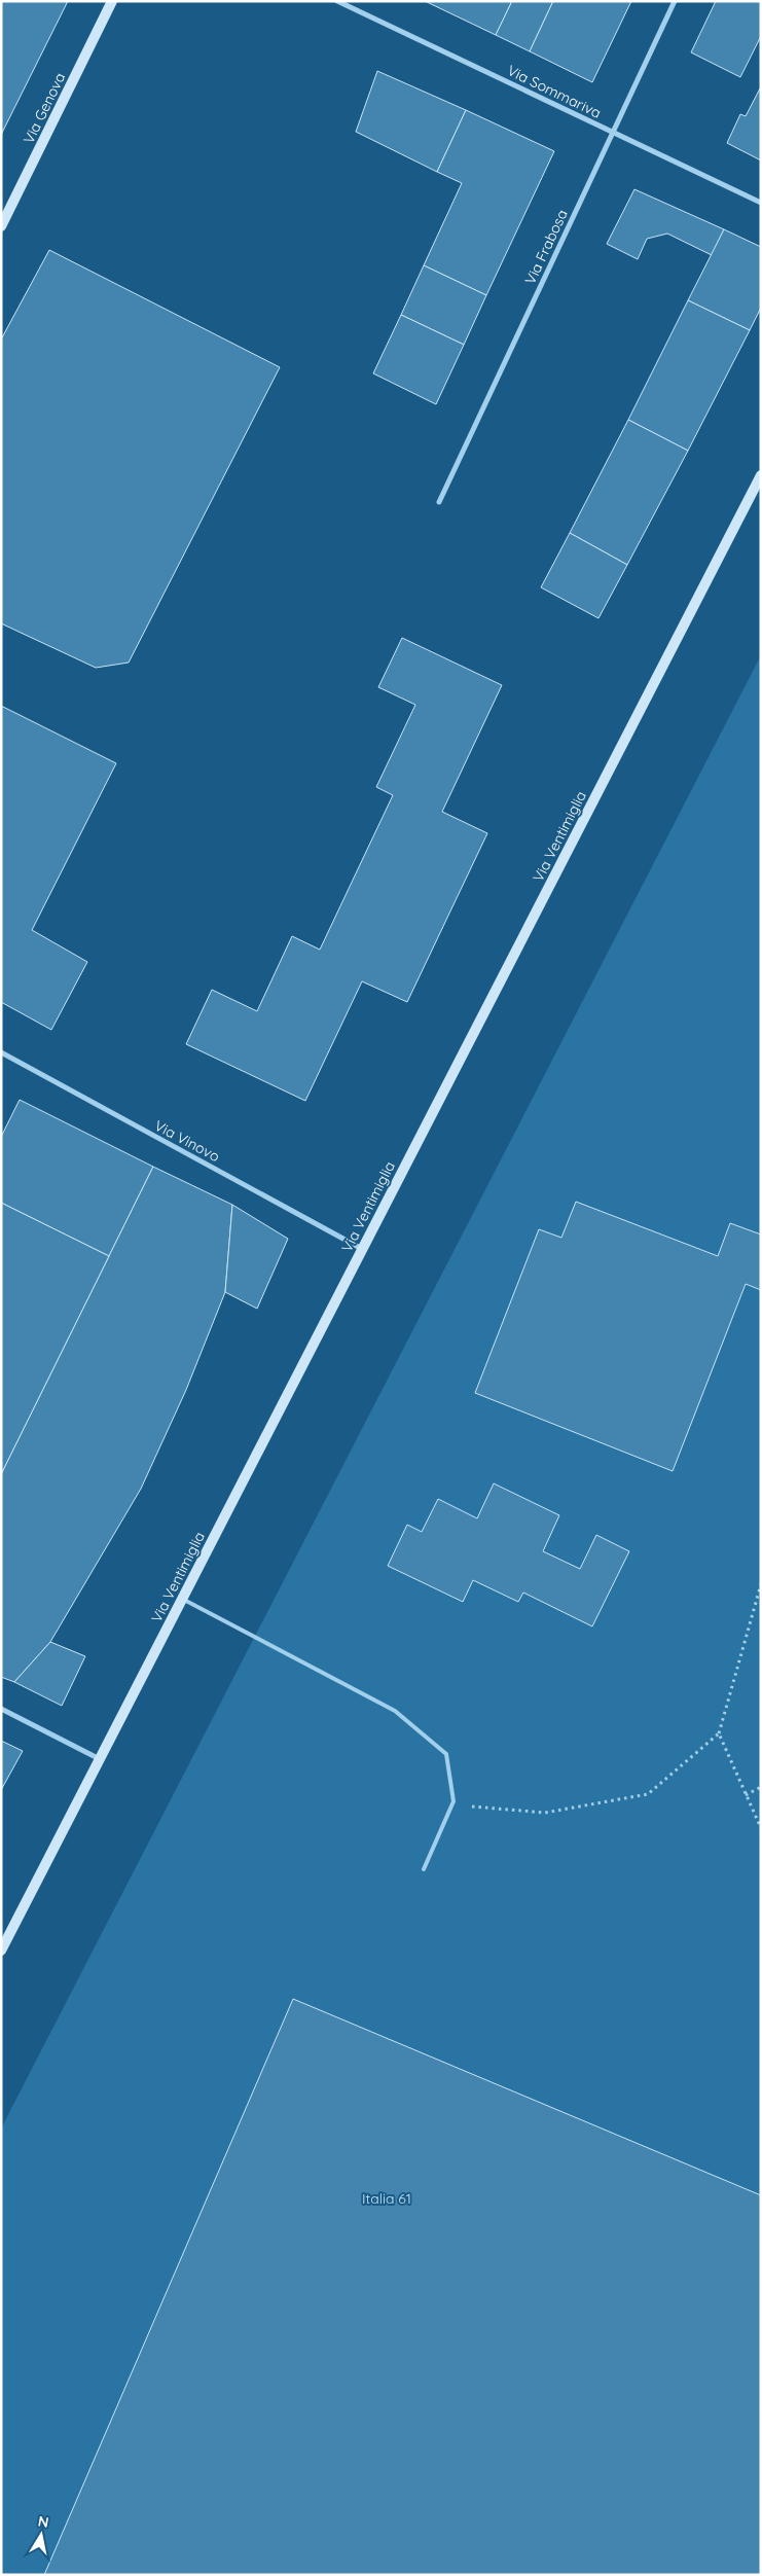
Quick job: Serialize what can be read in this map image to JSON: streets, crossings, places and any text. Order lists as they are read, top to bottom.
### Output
{
  "streets": {
    "street": [
      "Via Sommariva",
      "Via Genova",
      "Via Frabosa",
      "Via Ventimiglia",
      "Via Vinovo"
    ]
  },
  "crossings": [
    ["Via Sommariva", "Via Frabosa"],
    ["Via Ventimiglia", "Via Vinovo"]
  ],
  "parks": ["Italia 61"],
  "north": "top"
}
